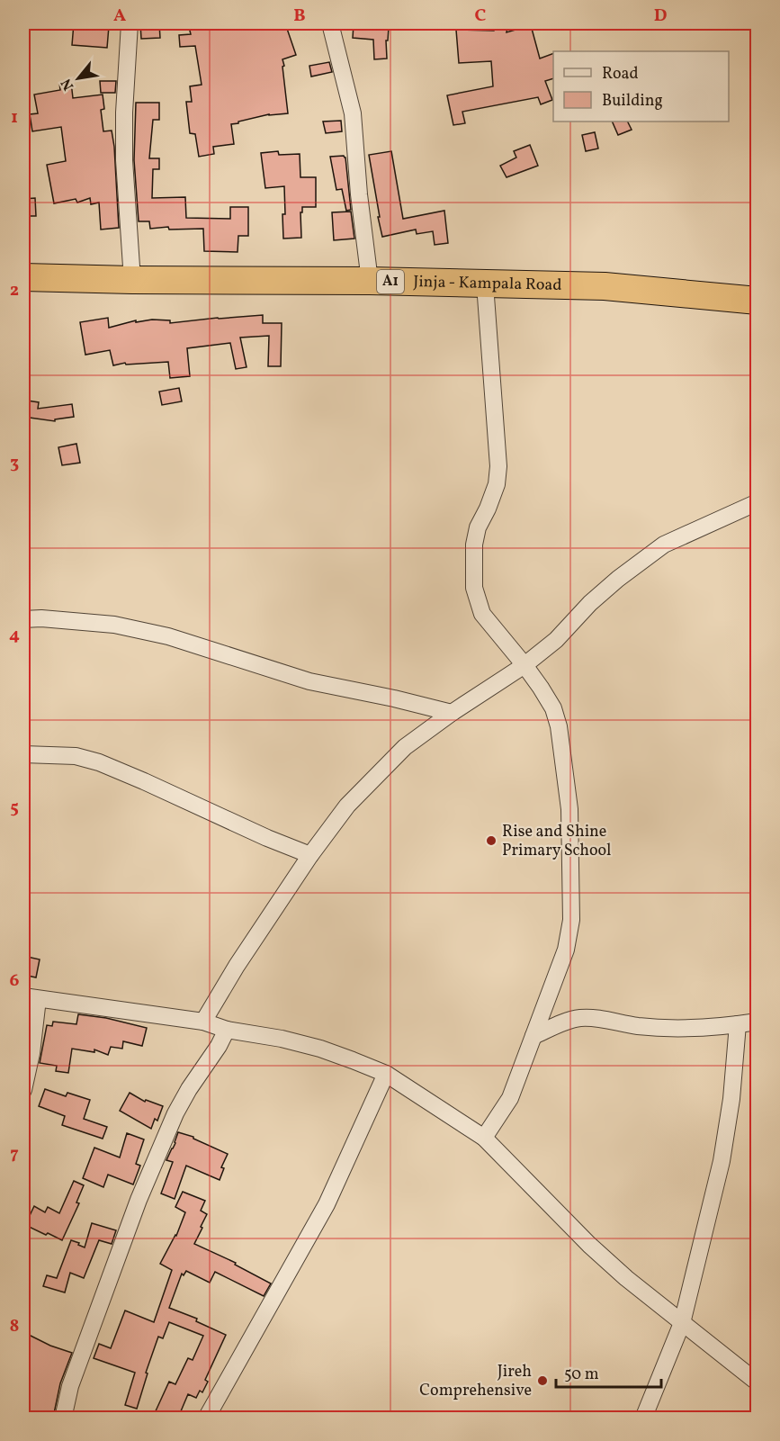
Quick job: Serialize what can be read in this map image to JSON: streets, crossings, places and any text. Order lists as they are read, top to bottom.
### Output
{
  "streets": {
    "highway": ["A1", "Jinja - Kampala Road"]
  },
  "places": ["Rise and Shine Primary School", "Jireh Comprehensive"],
  "legend": ["Road", "Building"],
  "scale_bar": "50 m",
  "north": "bottom left",
  "grid": {
    "columns": [
      "A",
      "B",
      "C",
      "D"
    ],
    "rows": [
      "1",
      "2",
      "3",
      "4",
      "5",
      "6",
      "7",
      "8"
    ]
  }
}
